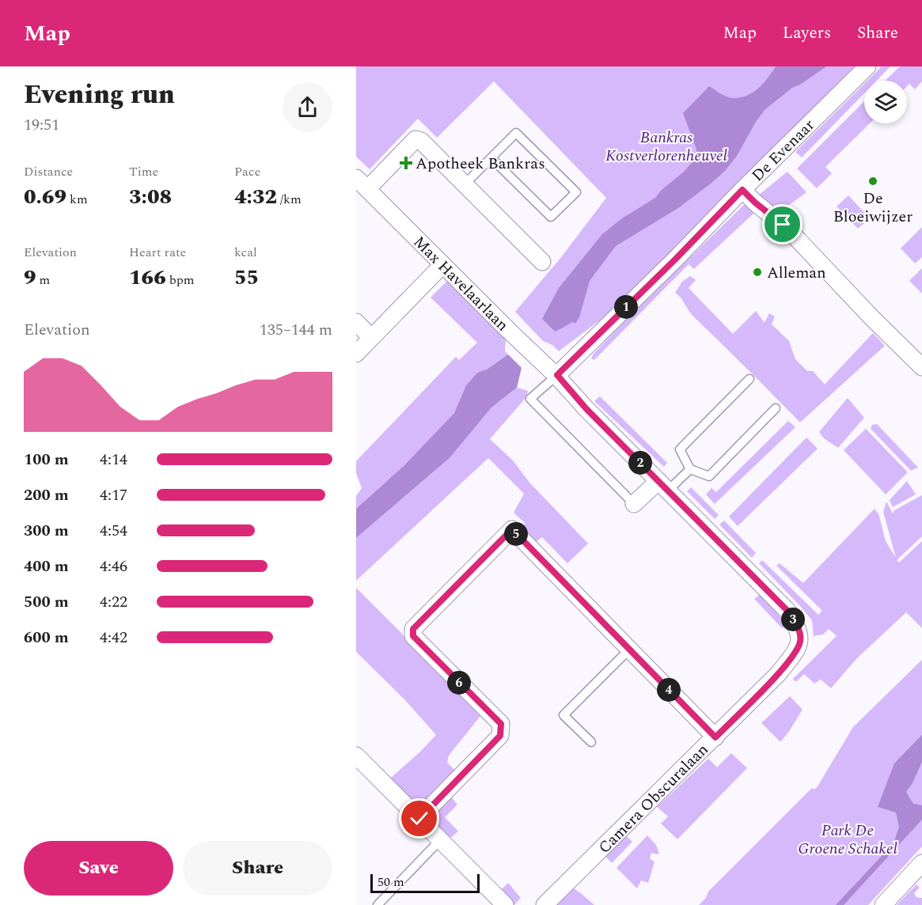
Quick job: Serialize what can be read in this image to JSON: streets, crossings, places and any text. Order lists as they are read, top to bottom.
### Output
{
  "streets": {
    "street": ["De Evenaar", "Max Havelaarlaan", "Camera Obscuralaan"]
  },
  "crossings": [
    ["De Evenaar", "Max Havelaarlaan"],
    ["De Evenaar", "Camera Obscuralaan"],
    ["Max Havelaarlaan", "Camera Obscuralaan"]
  ],
  "parks": ["Bankras Kostverlorenheuvel", "Park De Groene Schakel"],
  "places": {
    "health": ["Apotheek Bankras"],
    "other": ["De Bloeiwijzer", "Alleman"]
  },
  "scale_bar": "50 m",
  "page": {
    "header": "Map",
    "nav": ["Map", "Layers", "Share"],
    "heading": ["Evening run", "19:51"],
    "stats": [
      ["Distance", "0.69 km"],
      ["Time", "3:08"],
      ["Pace", "4:32 /km"],
      ["Elevation", "9 m"],
      ["Heart rate", "166 bpm"],
      ["kcal", "55"]
    ],
    "pins": [
      "1",
      "2",
      "5",
      "3",
      "6",
      "4"
    ],
    "chart": ["Elevation", "135–144 m"],
    "list": [
      {
        "name": "100 m",
        "note": "4:14"
      },
      {
        "name": "200 m",
        "note": "4:17"
      },
      {
        "name": "300 m",
        "note": "4:54"
      },
      {
        "name": "400 m",
        "note": "4:46"
      },
      {
        "name": "500 m",
        "note": "4:22"
      },
      {
        "name": "600 m",
        "note": "4:42"
      }
    ],
    "buttons": ["Save", "Share"],
    "scale": "50 m"
  }
}
